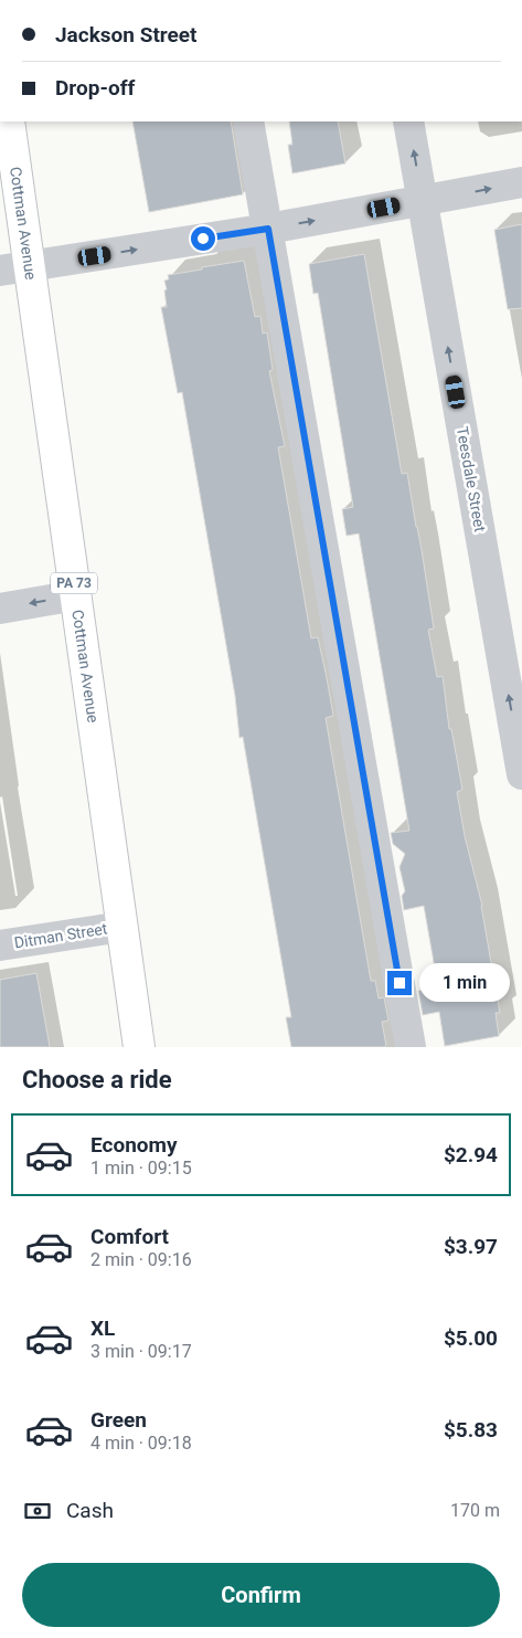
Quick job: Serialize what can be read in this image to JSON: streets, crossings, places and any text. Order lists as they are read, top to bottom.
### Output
{
  "streets": {
    "main road": ["Cottman Avenue", "PA 73"],
    "street": ["Teesdale Street", "Ditman Street"]
  },
  "crossings": [
    ["Cottman Avenue", "Ditman Street"]
  ],
  "page": {
    "banner": ["Jackson Street", "Drop-off"],
    "bubble": "1 min",
    "heading": "Choose a ride",
    "list": [
      {
        "name": "Economy",
        "note": "1 min · 09:15",
        "value": "$2.94"
      },
      {
        "name": "Comfort",
        "note": "2 min · 09:16",
        "value": "$3.97"
      },
      {
        "name": "XL",
        "note": "3 min · 09:17",
        "value": "$5.00"
      },
      {
        "name": "Green",
        "note": "4 min · 09:18",
        "value": "$5.83"
      }
    ],
    "pay": ["Cash", "170 m"],
    "buttons": "Confirm"
  }
}
